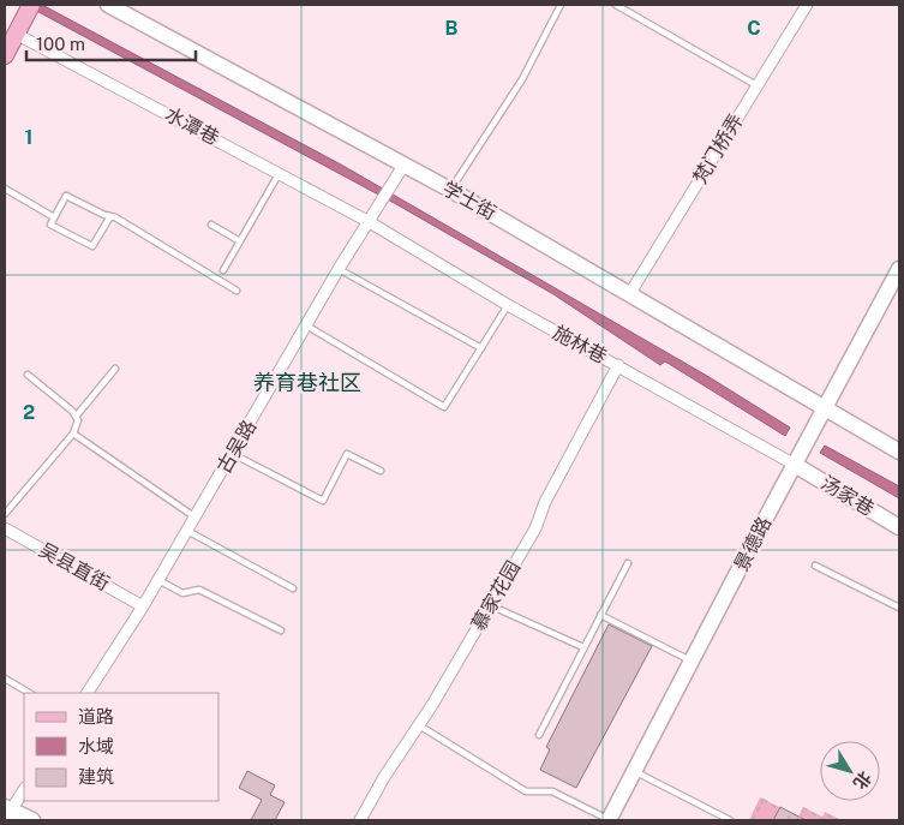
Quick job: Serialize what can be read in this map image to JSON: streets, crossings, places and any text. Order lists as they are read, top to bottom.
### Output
{
  "streets": {
    "street": [
      "水潭巷",
      "梵门桥弄",
      "学士街",
      "施林巷",
      "古吴路",
      "汤家巷",
      "景德路",
      "吴县直街",
      "慕家花园"
    ]
  },
  "crossings": [
    ["水潭巷", "施林巷"],
    ["水潭巷", "古吴路"],
    ["梵门桥弄", "学士街"],
    ["学士街", "古吴路"],
    ["学士街", "景德路"],
    ["施林巷", "古吴路"],
    ["施林巷", "汤家巷"],
    ["施林巷", "景德路"],
    ["施林巷", "慕家花园"],
    ["古吴路", "吴县直街"],
    ["汤家巷", "景德路"]
  ],
  "districts": ["养育巷社区"],
  "legend": ["道路", "水域", "建筑"],
  "scale_bar": "100 m",
  "north": "bottom right",
  "grid": {
    "columns": ["B", "C"],
    "rows": ["1", "2"]
  }
}
